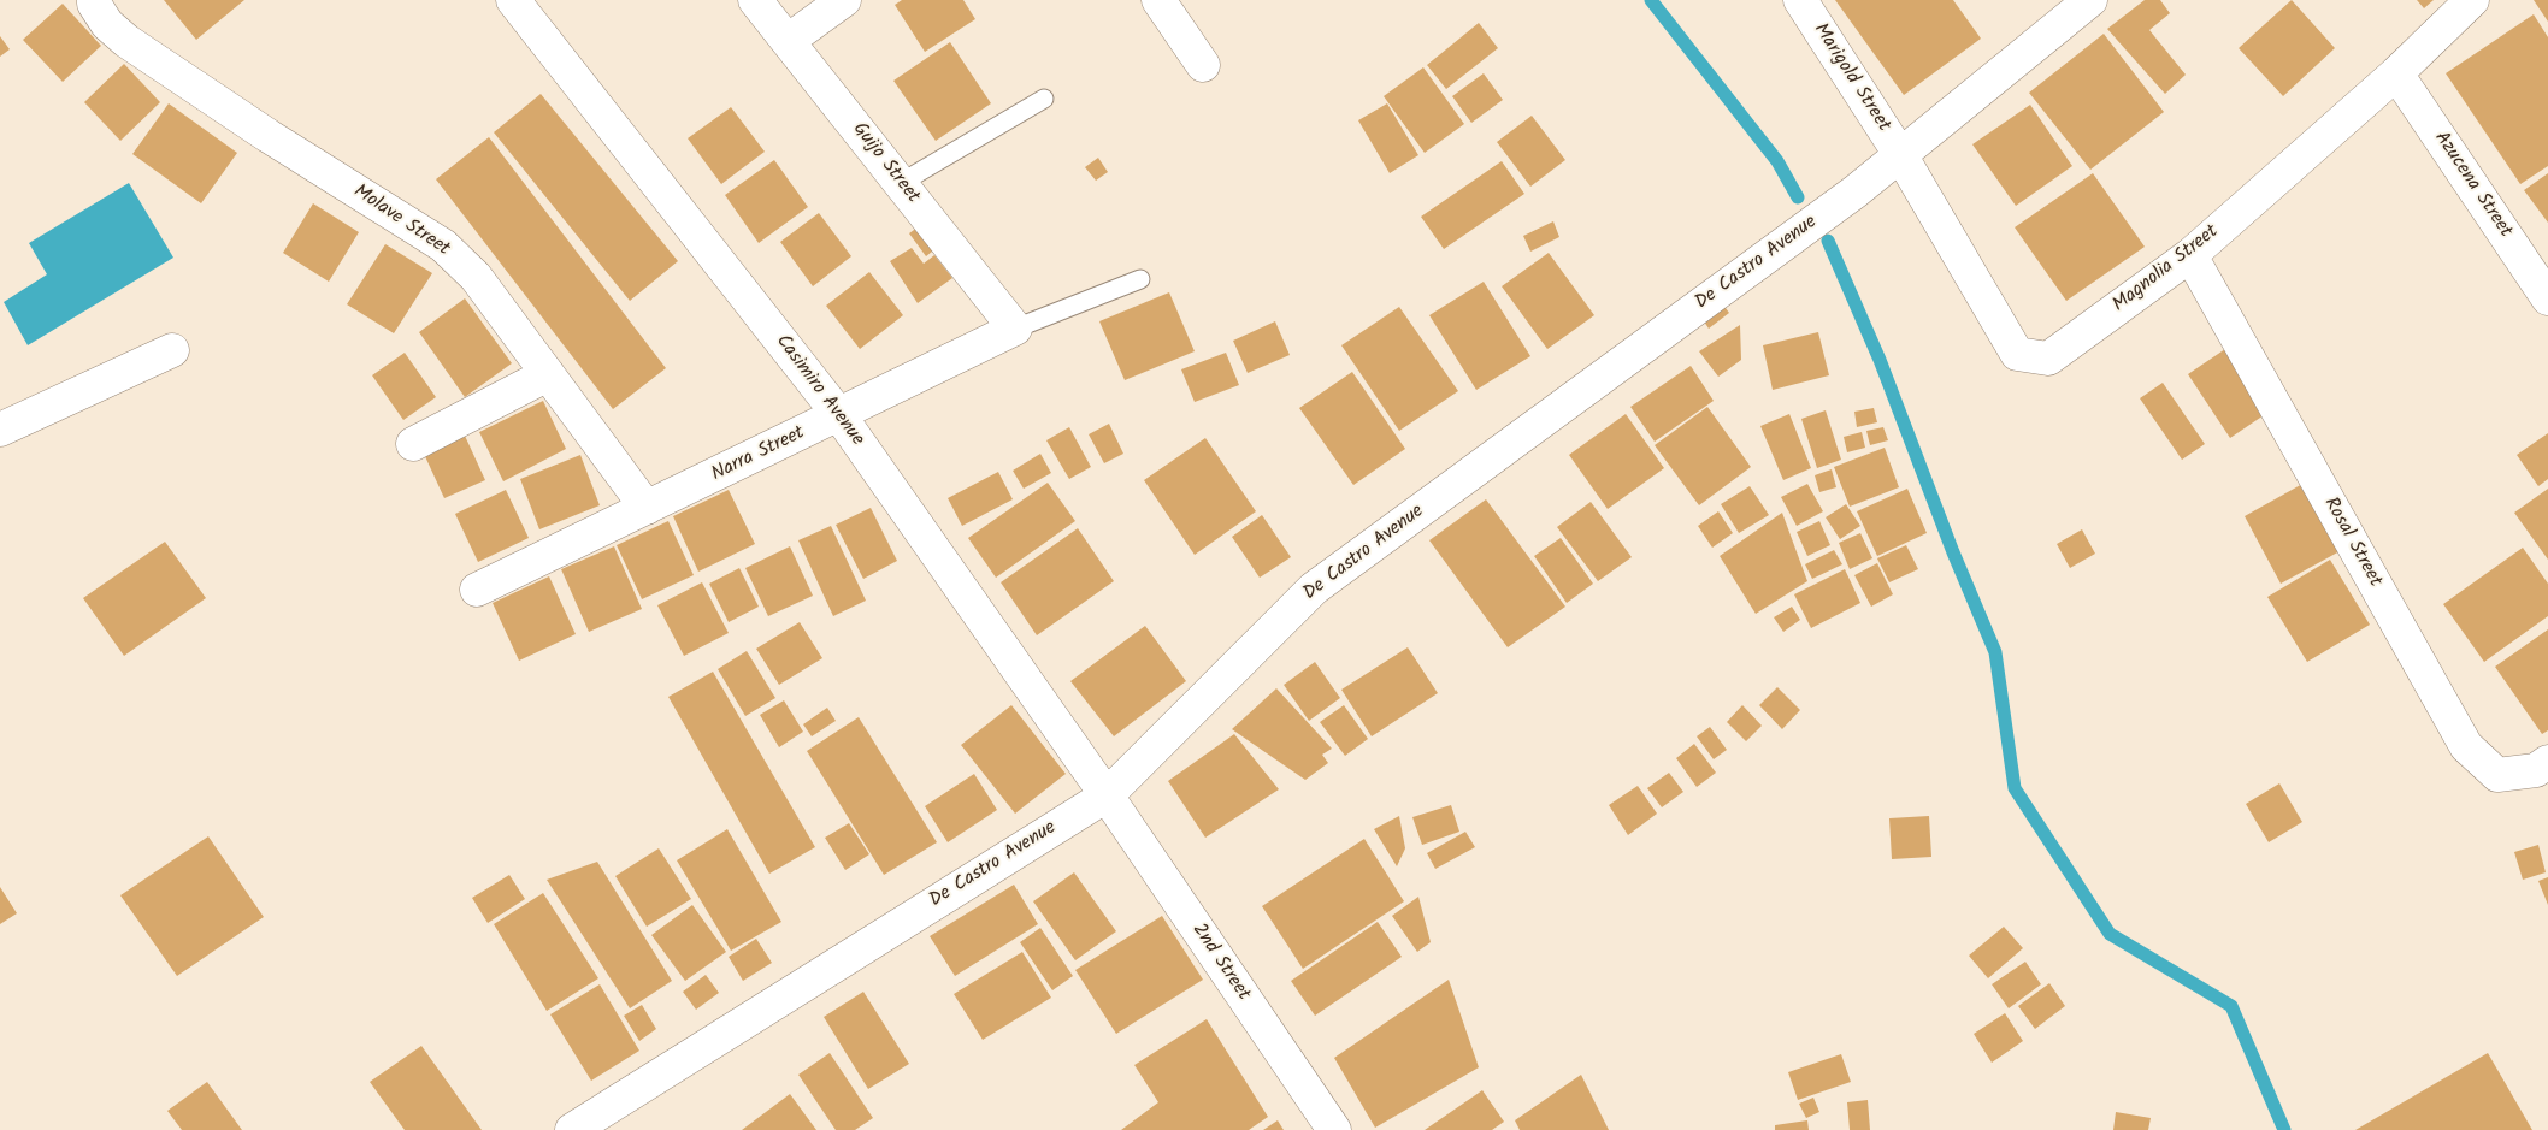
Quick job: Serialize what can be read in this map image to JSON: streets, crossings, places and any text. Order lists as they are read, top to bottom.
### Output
{
  "streets": {
    "street": [
      "Marigold Street",
      "Guijo Street",
      "Azucena Street",
      "Molave Street",
      "De Castro Avenue",
      "Magnolia Street",
      "Casimiro Avenue",
      "Narra Street",
      "Rosal Street",
      "2nd Street"
    ]
  },
  "crossings": [
    ["Marigold Street", "De Castro Avenue"],
    ["Marigold Street", "Magnolia Street"],
    ["Guijo Street", "Narra Street"],
    ["Azucena Street", "Magnolia Street"],
    ["Molave Street", "Narra Street"],
    ["De Castro Avenue", "Magnolia Street"],
    ["De Castro Avenue", "Casimiro Avenue"],
    ["De Castro Avenue", "2nd Street"],
    ["Magnolia Street", "Rosal Street"],
    ["Casimiro Avenue", "Narra Street"],
    ["Casimiro Avenue", "2nd Street"]
  ]
}
